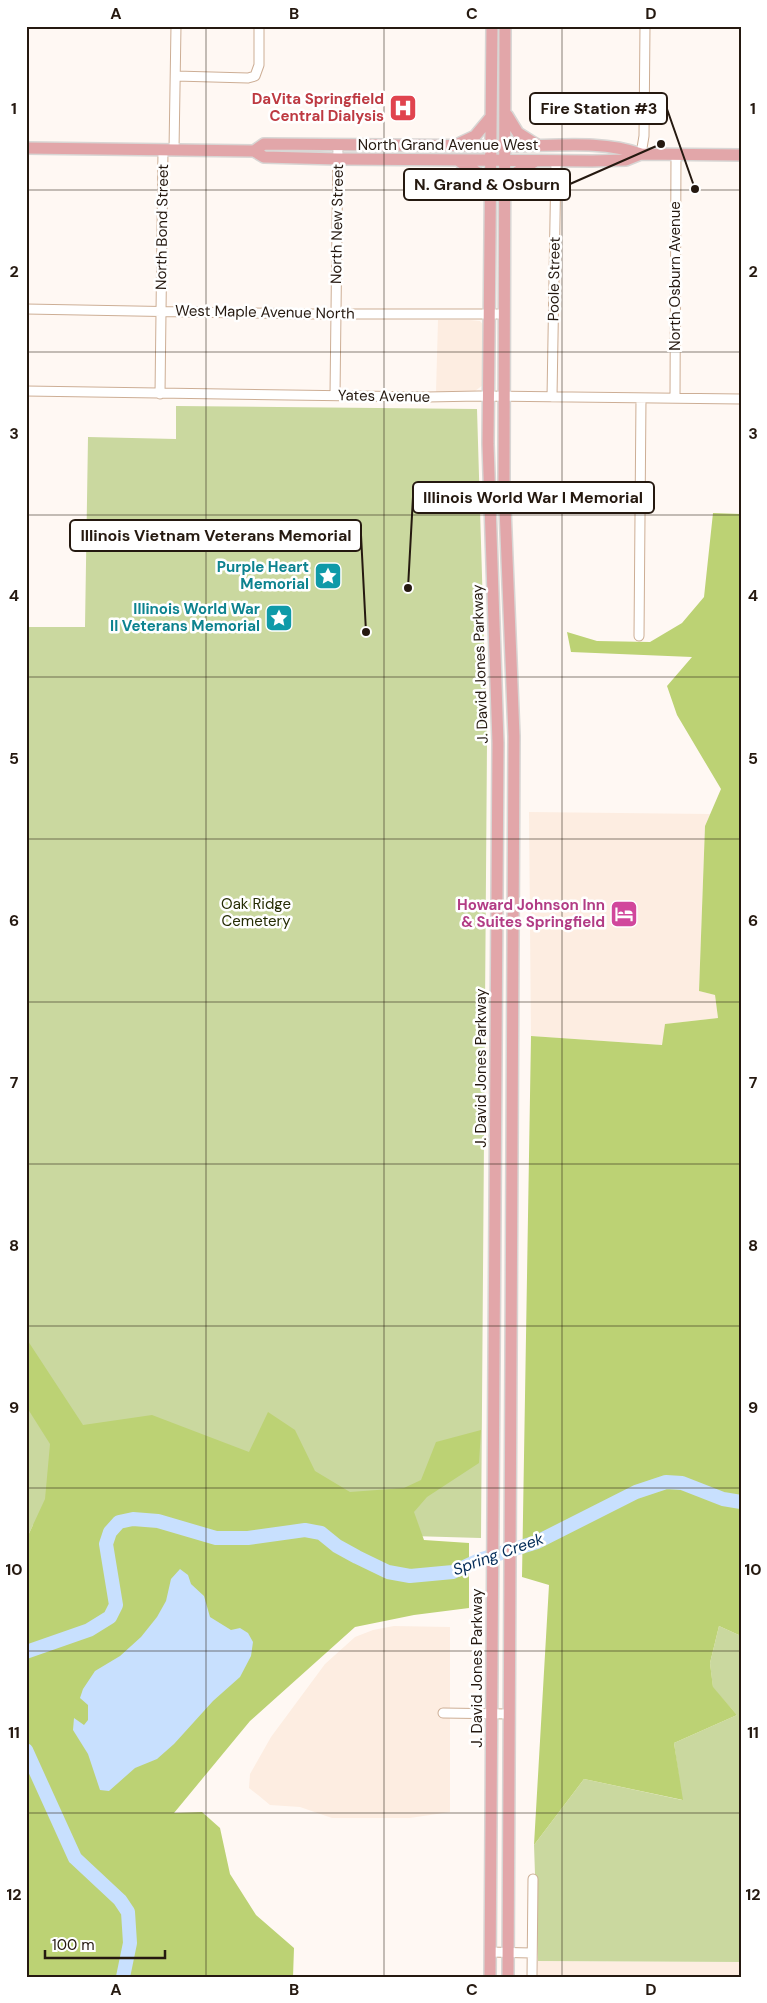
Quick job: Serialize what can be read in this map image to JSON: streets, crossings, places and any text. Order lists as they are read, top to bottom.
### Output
{
  "streets": {
    "main road": ["North Grand Avenue West", "J. David Jones Parkway"],
    "street": [
      "North New Street",
      "North Bond Street",
      "North Osburn Avenue",
      "Poole Street",
      "West Maple Avenue North",
      "Yates Avenue"
    ]
  },
  "crossings": [
    ["North Grand Avenue West", "North New Street"],
    ["North Grand Avenue West", "North Bond Street"],
    ["North Grand Avenue West", "North Osburn Avenue"],
    ["North Grand Avenue West", "Poole Street"],
    ["North Grand Avenue West", "J. David Jones Parkway"],
    ["North New Street", "West Maple Avenue North"],
    ["North New Street", "Yates Avenue"],
    ["North Bond Street", "West Maple Avenue North"],
    ["North Bond Street", "Yates Avenue"],
    ["North Osburn Avenue", "Yates Avenue"],
    ["Poole Street", "Yates Avenue"],
    ["West Maple Avenue North", "J. David Jones Parkway"],
    ["Yates Avenue", "J. David Jones Parkway"]
  ],
  "water": ["Spring Creek"],
  "parks": ["Oak Ridge Cemetery"],
  "places": {
    "hospital": ["DaVita Springfield Central Dialysis"],
    "other": [
      "N. Grand & Osburn",
      "Fire Station #3",
      "Illinois World War I Memorial",
      "Illinois Vietnam Veterans Memorial"
    ],
    "place": ["Purple Heart Memorial", "Illinois World War II Veterans Memorial"],
    "hotel": ["Howard Johnson Inn & Suites Springfield"]
  },
  "scale_bar": "100 m",
  "grid": {
    "columns": [
      "A",
      "B",
      "C",
      "D"
    ],
    "rows": [
      "1",
      "2",
      "3",
      "4",
      "5",
      "6",
      "7",
      "8",
      "9",
      "10",
      "11",
      "12"
    ]
  }
}
